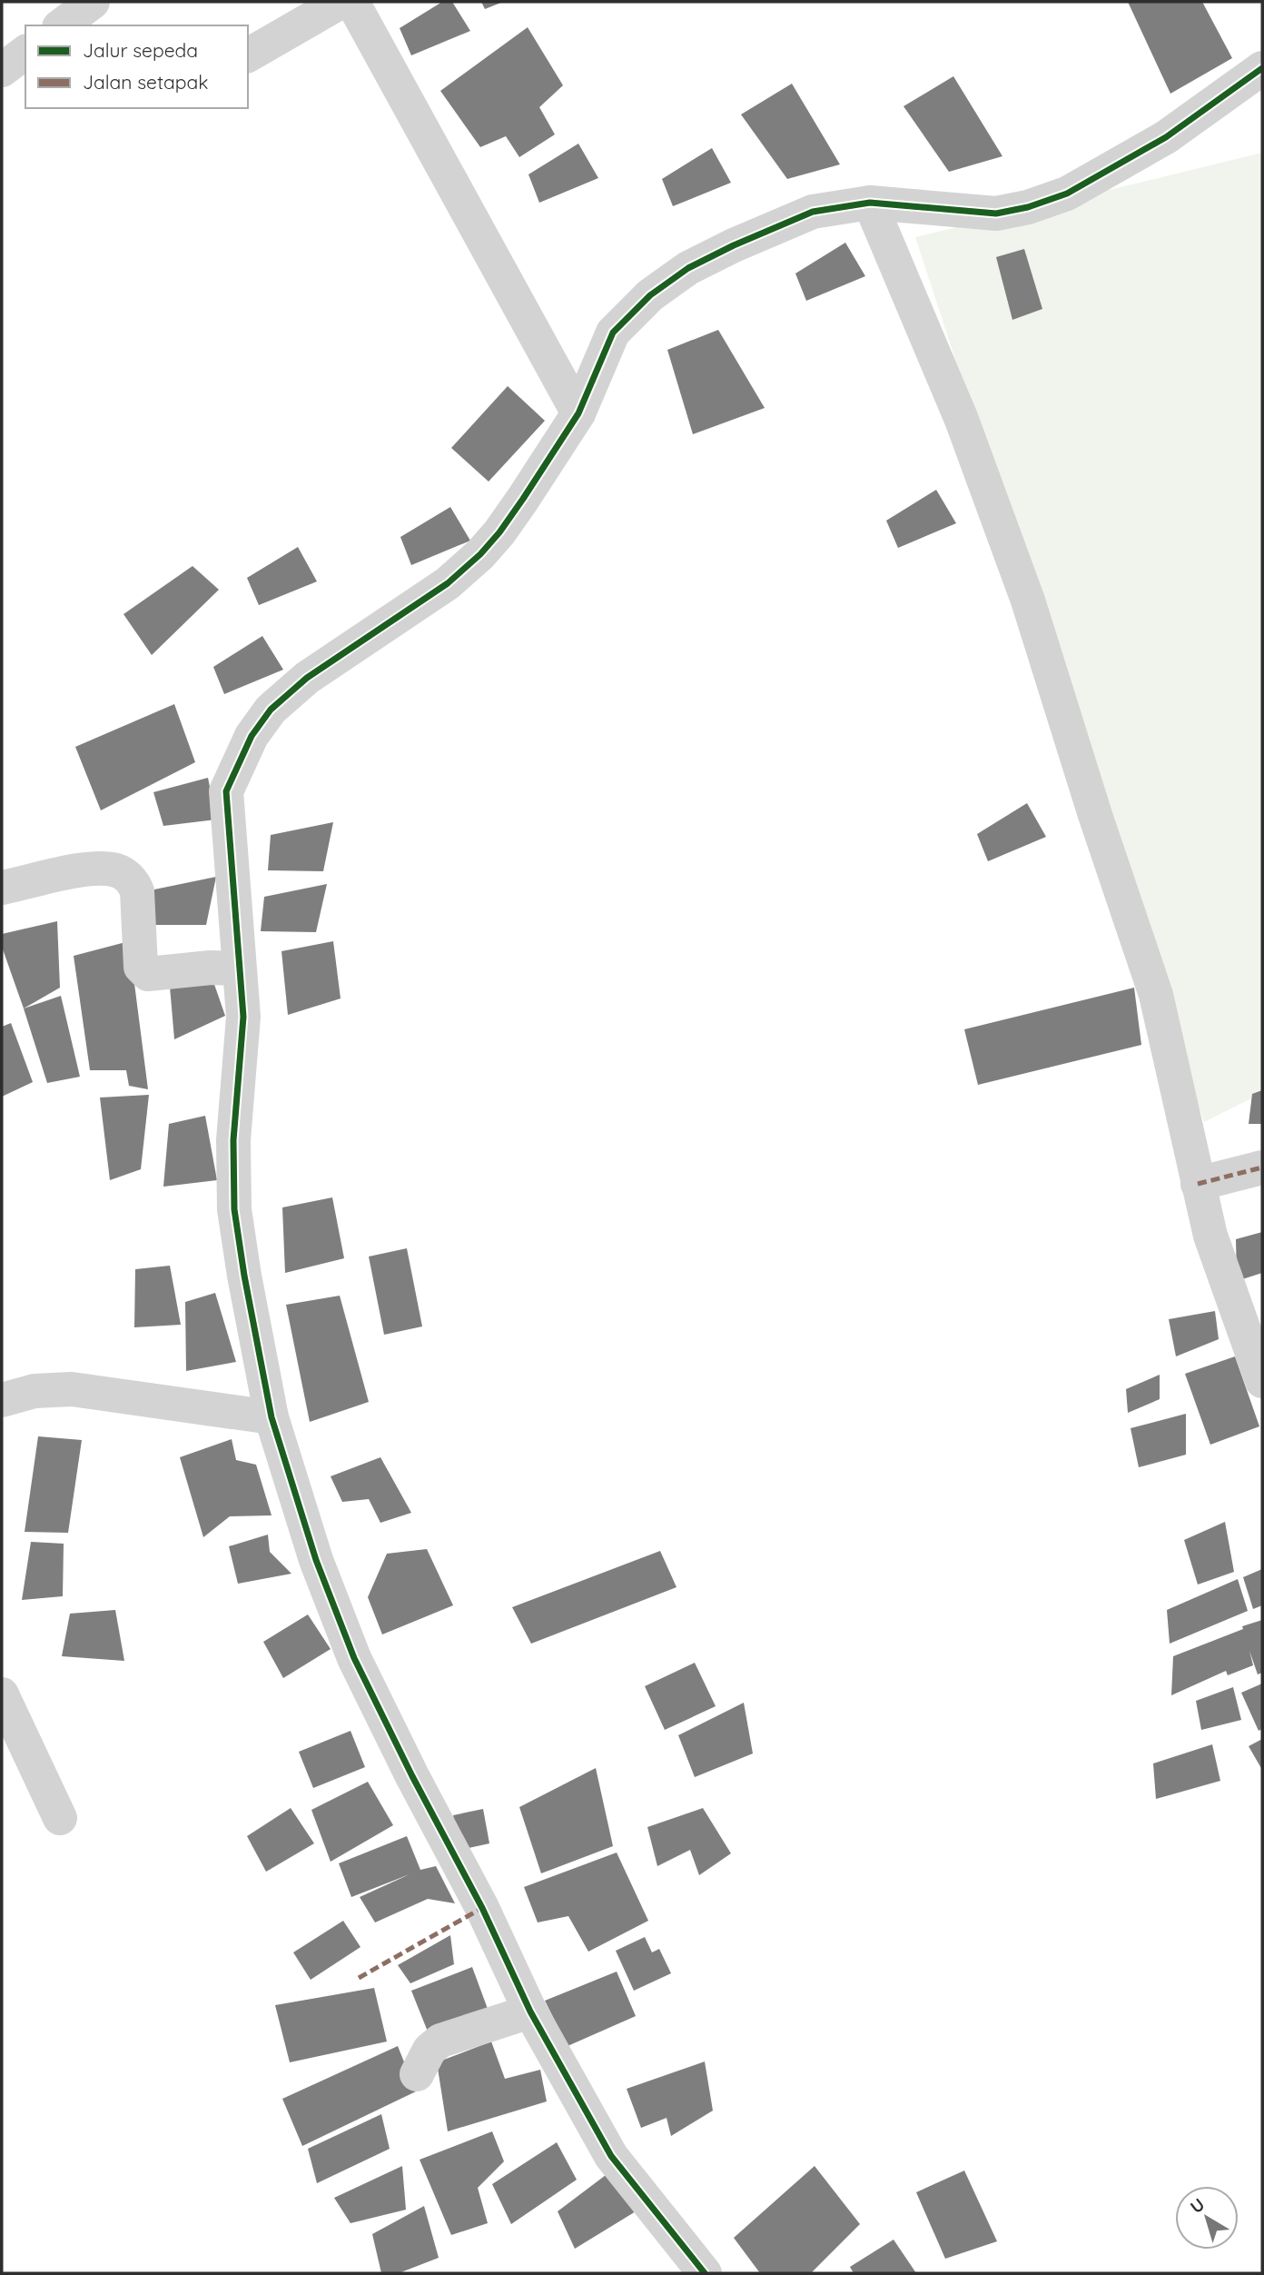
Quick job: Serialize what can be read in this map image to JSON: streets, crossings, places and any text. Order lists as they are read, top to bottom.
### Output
{
  "legend": ["Jalur sepeda", "Jalan setapak"],
  "north": "top left"
}
